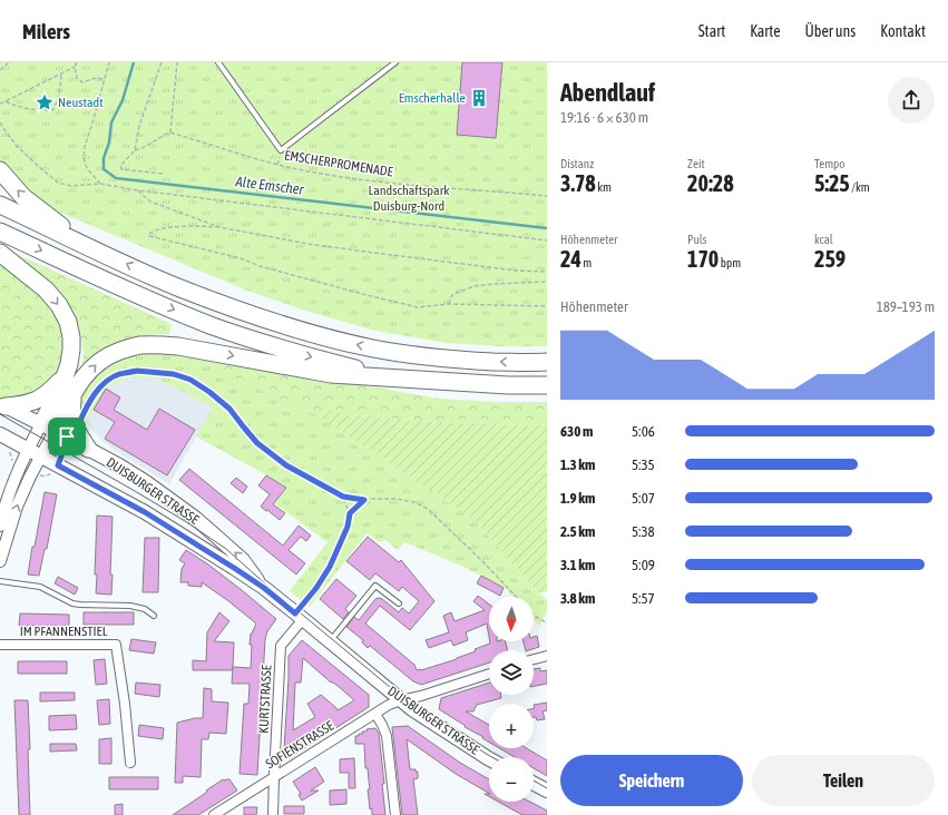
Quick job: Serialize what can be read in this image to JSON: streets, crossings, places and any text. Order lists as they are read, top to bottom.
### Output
{
  "streets": {
    "main road": ["DUISBURGER STRASSE"],
    "street": ["IM PFANNENSTIEL", "KURTSTRASSE", "SOFIENSTRASSE"],
    "path": ["EMSCHERPROMENADE"]
  },
  "crossings": [
    ["DUISBURGER STRASSE", "KURTSTRASSE"],
    ["DUISBURGER STRASSE", "SOFIENSTRASSE"],
    ["KURTSTRASSE", "SOFIENSTRASSE"]
  ],
  "water": ["Alte Emscher"],
  "parks": ["Landschaftspark Duisburg-Nord"],
  "places": {
    "building": ["Emscherhalle"],
    "place": ["Neustadt"]
  },
  "north": "bottom",
  "page": {
    "header": "Milers",
    "nav": [
      "Start",
      "Karte",
      "Über uns",
      "Kontakt"
    ],
    "heading": ["Abendlauf", "19:16 · 6 × 630 m"],
    "stats": [
      ["Distanz", "3.78 km"],
      ["Zeit", "20:28"],
      ["Tempo", "5:25 /km"],
      ["Höhenmeter", "24 m"],
      ["Puls", "170 bpm"],
      ["kcal", "259"]
    ],
    "chart": ["Höhenmeter", "189–193 m"],
    "list": [
      {
        "name": "630 m",
        "note": "5:06"
      },
      {
        "name": "1.3 km",
        "note": "5:35"
      },
      {
        "name": "1.9 km",
        "note": "5:07"
      },
      {
        "name": "2.5 km",
        "note": "5:38"
      },
      {
        "name": "3.1 km",
        "note": "5:09"
      },
      {
        "name": "3.8 km",
        "note": "5:57"
      }
    ],
    "map_buttons": ["+", "−"],
    "buttons": ["Speichern", "Teilen"]
  }
}
